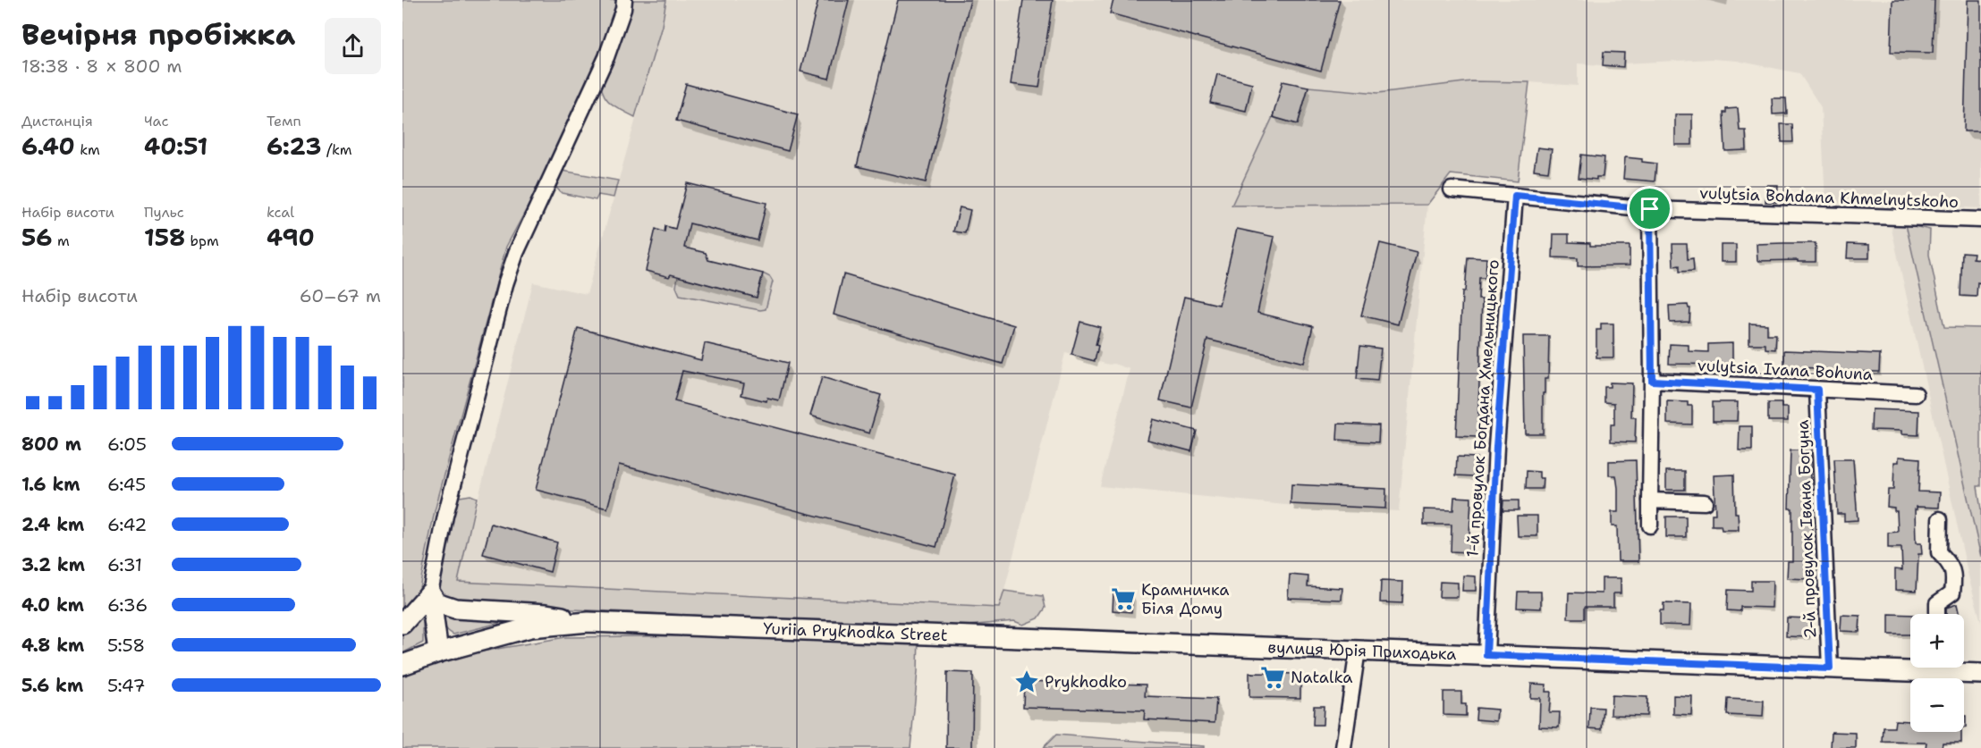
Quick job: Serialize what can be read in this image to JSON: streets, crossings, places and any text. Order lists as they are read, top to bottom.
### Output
{
  "streets": {
    "street": [
      "vulytsia Bohdana Khmelnytskoho",
      "vulytsia Ivana Bohuna",
      "1-й провулок Богдана Хмельницького",
      "2-й провулок Івана Богуна",
      "вулиця Юрія Приходька"
    ]
  },
  "crossings": [
    ["vulytsia Bohdana Khmelnytskoho", "1-й провулок Богдана Хмельницького"],
    ["vulytsia Ivana Bohuna", "2-й провулок Івана Богуна"],
    ["1-й провулок Богдана Хмельницького", "вулиця Юрія Приходька"],
    ["2-й провулок Івана Богуна", "вулиця Юрія Приходька"]
  ],
  "places": {
    "supermarket": ["Крамничка Біля Дому", "Natalka"],
    "place": ["Prykhodko"]
  },
  "page": {
    "heading": ["Вечірня пробіжка", "18:38 · 8 × 800 m"],
    "stats": [
      ["Дистанція", "6.40 km"],
      ["Час", "40:51"],
      ["Темп", "6:23 /km"],
      ["Набір висоти", "56 m"],
      ["Пульс", "158 bpm"],
      ["kcal", "490"]
    ],
    "chart": ["Набір висоти", "60–67 m"],
    "list": [
      {
        "name": "800 m",
        "note": "6:05"
      },
      {
        "name": "1.6 km",
        "note": "6:45"
      },
      {
        "name": "2.4 km",
        "note": "6:42"
      },
      {
        "name": "3.2 km",
        "note": "6:31"
      },
      {
        "name": "4.0 km",
        "note": "6:36"
      },
      {
        "name": "4.8 km",
        "note": "5:58"
      },
      {
        "name": "5.6 km",
        "note": "5:47"
      }
    ],
    "map_buttons": ["+", "−"]
  }
}
